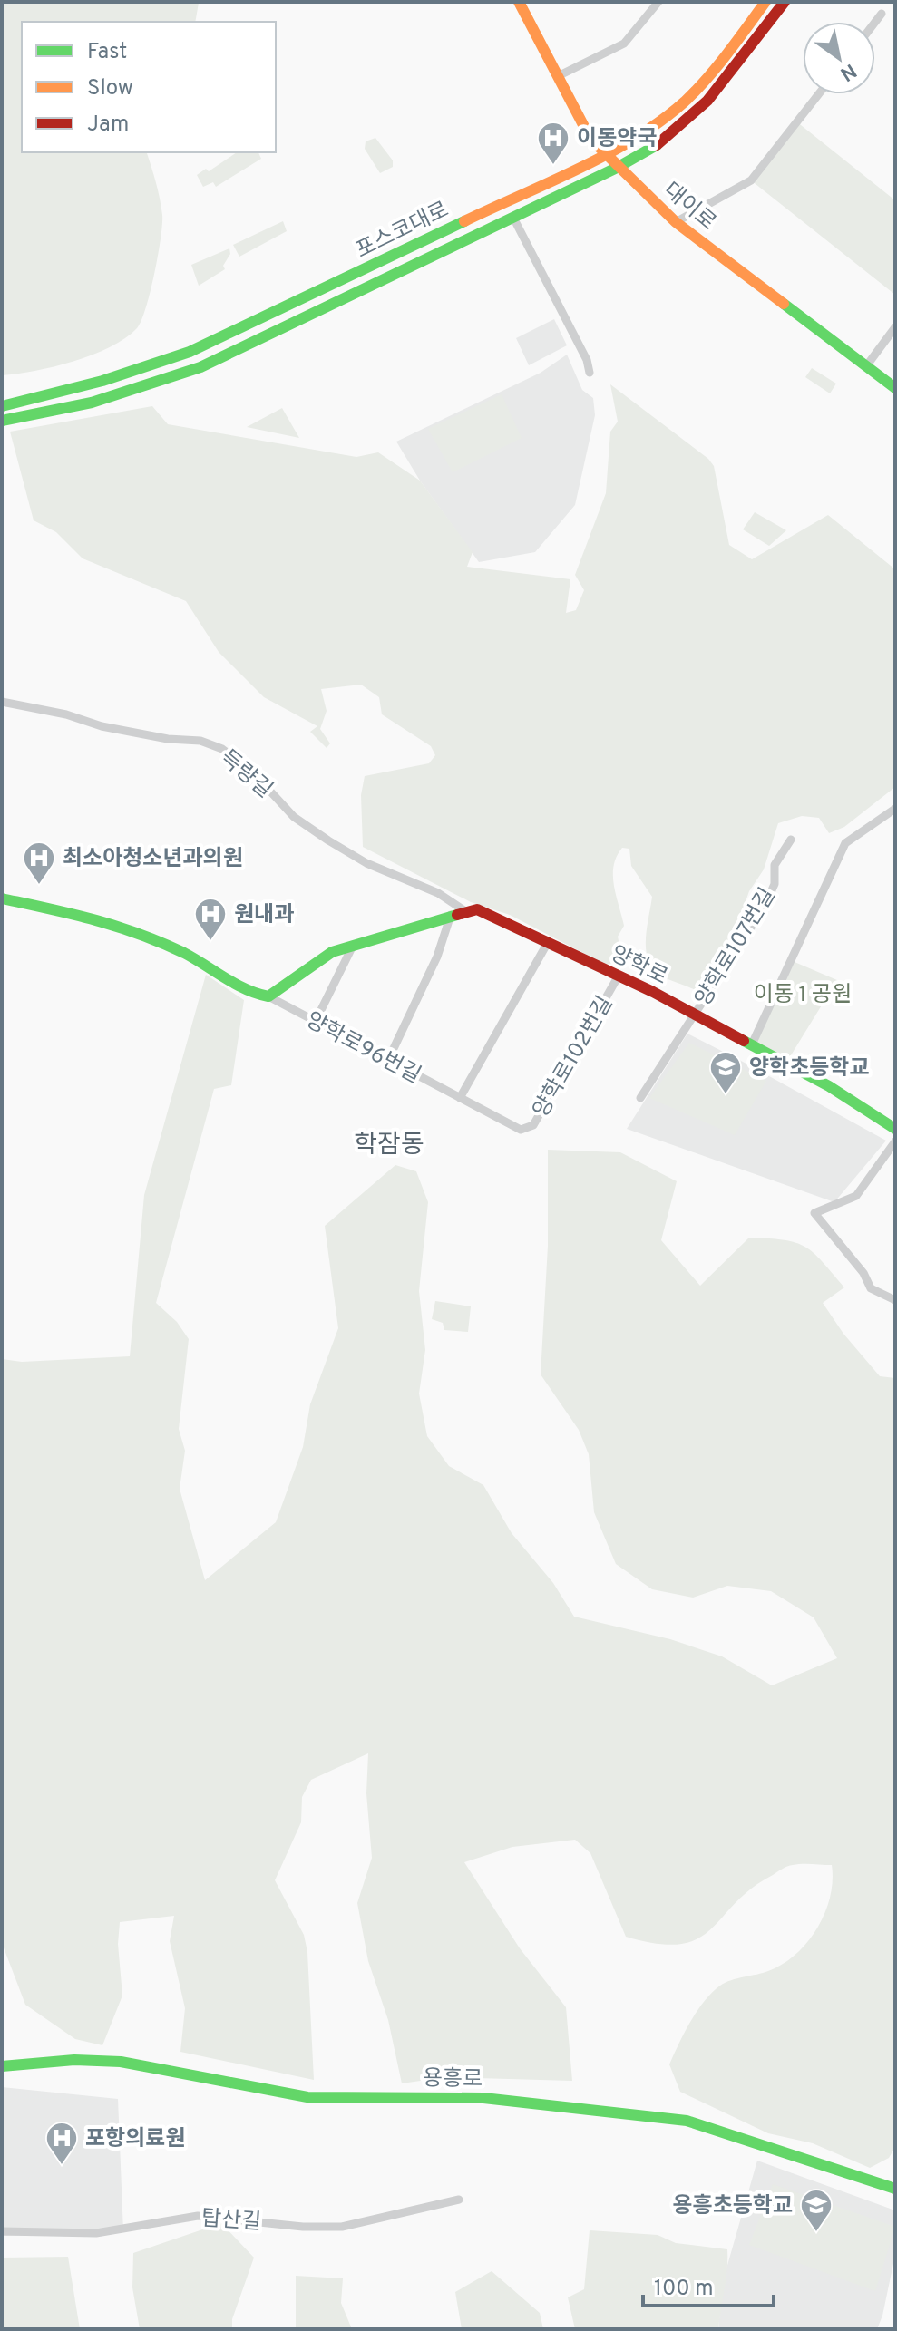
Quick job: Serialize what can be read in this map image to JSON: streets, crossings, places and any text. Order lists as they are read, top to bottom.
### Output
{
  "streets": {
    "street": [
      "대이로",
      "포스코대로",
      "득량길",
      "양학로107번길",
      "양학로",
      "양학로96번길",
      "양학로102번길",
      "용흥로",
      "탑산길"
    ]
  },
  "crossings": [
    ["대이로", "포스코대로"],
    ["득량길", "양학로"],
    ["양학로107번길", "양학로"],
    ["양학로", "양학로96번길"],
    ["양학로", "양학로102번길"],
    ["양학로96번길", "양학로102번길"]
  ],
  "districts": ["학잠동"],
  "parks": ["이동 1 공원"],
  "places": {
    "hospital": [
      "이동약국",
      "최소아청소년과의원",
      "원내과",
      "포항의료원"
    ],
    "school or university": ["양학초등학교", "용흥초등학교"]
  },
  "legend": ["Fast", "Slow", "Jam"],
  "scale_bar": "100 m",
  "north": "bottom right"
}
